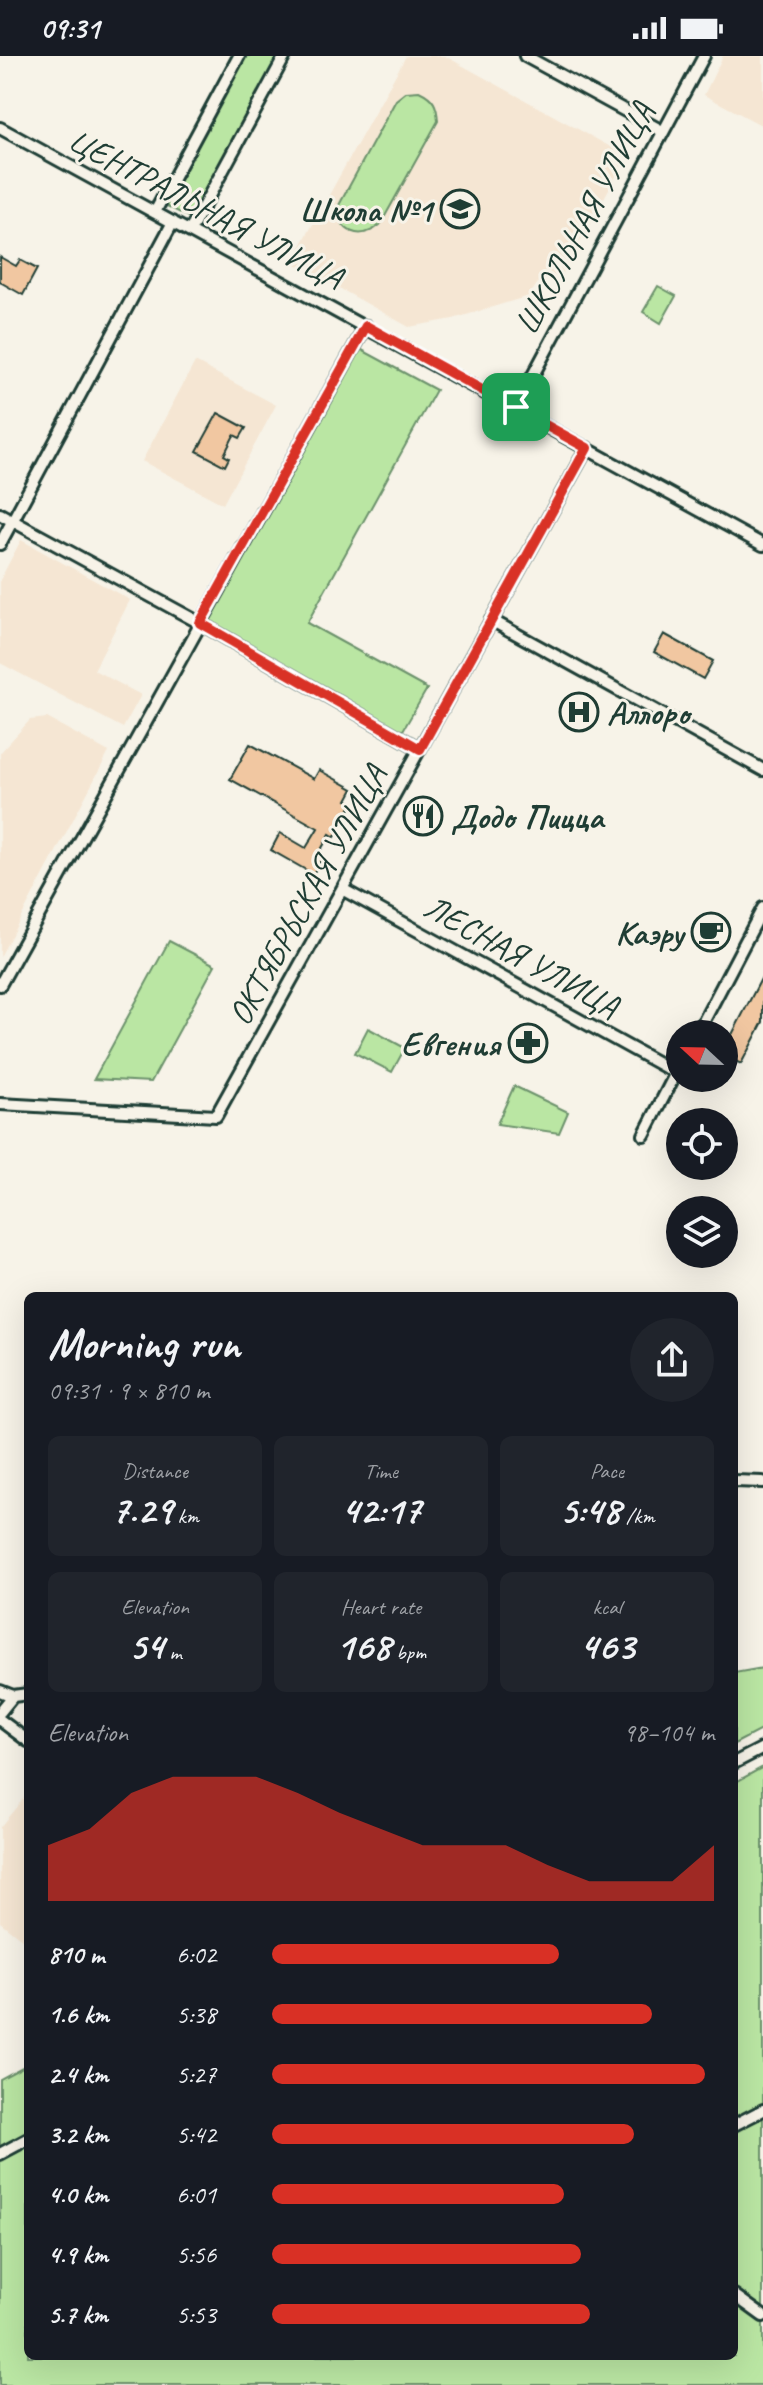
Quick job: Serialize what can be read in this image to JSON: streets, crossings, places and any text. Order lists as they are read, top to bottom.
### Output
{
  "streets": {
    "street": [
      "ЦЕНТРАЛЬНАЯ УЛИЦА",
      "ШКОЛЬНАЯ УЛИЦА",
      "ОКТЯБРЬСКАЯ УЛИЦА",
      "ЛЕСНАЯ УЛИЦА"
    ]
  },
  "crossings": [
    ["ЦЕНТРАЛЬНАЯ УЛИЦА", "ШКОЛЬНАЯ УЛИЦА"],
    ["ЦЕНТРАЛЬНАЯ УЛИЦА", "ОКТЯБРЬСКАЯ УЛИЦА"],
    ["ОКТЯБРЬСКАЯ УЛИЦА", "ЛЕСНАЯ УЛИЦА"]
  ],
  "places": {
    "school or university": ["Школа №1"],
    "hospital": ["Аллоро"],
    "restaurant": ["Додо Пицца"],
    "cafe": ["Каэру"],
    "pharmacy": ["Евгения"]
  },
  "north": "left",
  "page": {
    "status": "09:31",
    "heading": ["Morning run", "09:31 · 9 × 810 m"],
    "stats": [
      ["Distance", "7.29 km"],
      ["Time", "42:17"],
      ["Pace", "5:48 /km"],
      ["Elevation", "54 m"],
      ["Heart rate", "168 bpm"],
      ["kcal", "463"]
    ],
    "chart": ["Elevation", "98–104 m"],
    "list": [
      {
        "name": "810 m",
        "note": "6:02"
      },
      {
        "name": "1.6 km",
        "note": "5:38"
      },
      {
        "name": "2.4 km",
        "note": "5:27"
      },
      {
        "name": "3.2 km",
        "note": "5:42"
      },
      {
        "name": "4.0 km",
        "note": "6:01"
      },
      {
        "name": "4.9 km",
        "note": "5:56"
      },
      {
        "name": "5.7 km",
        "note": "5:53"
      }
    ]
  }
}
